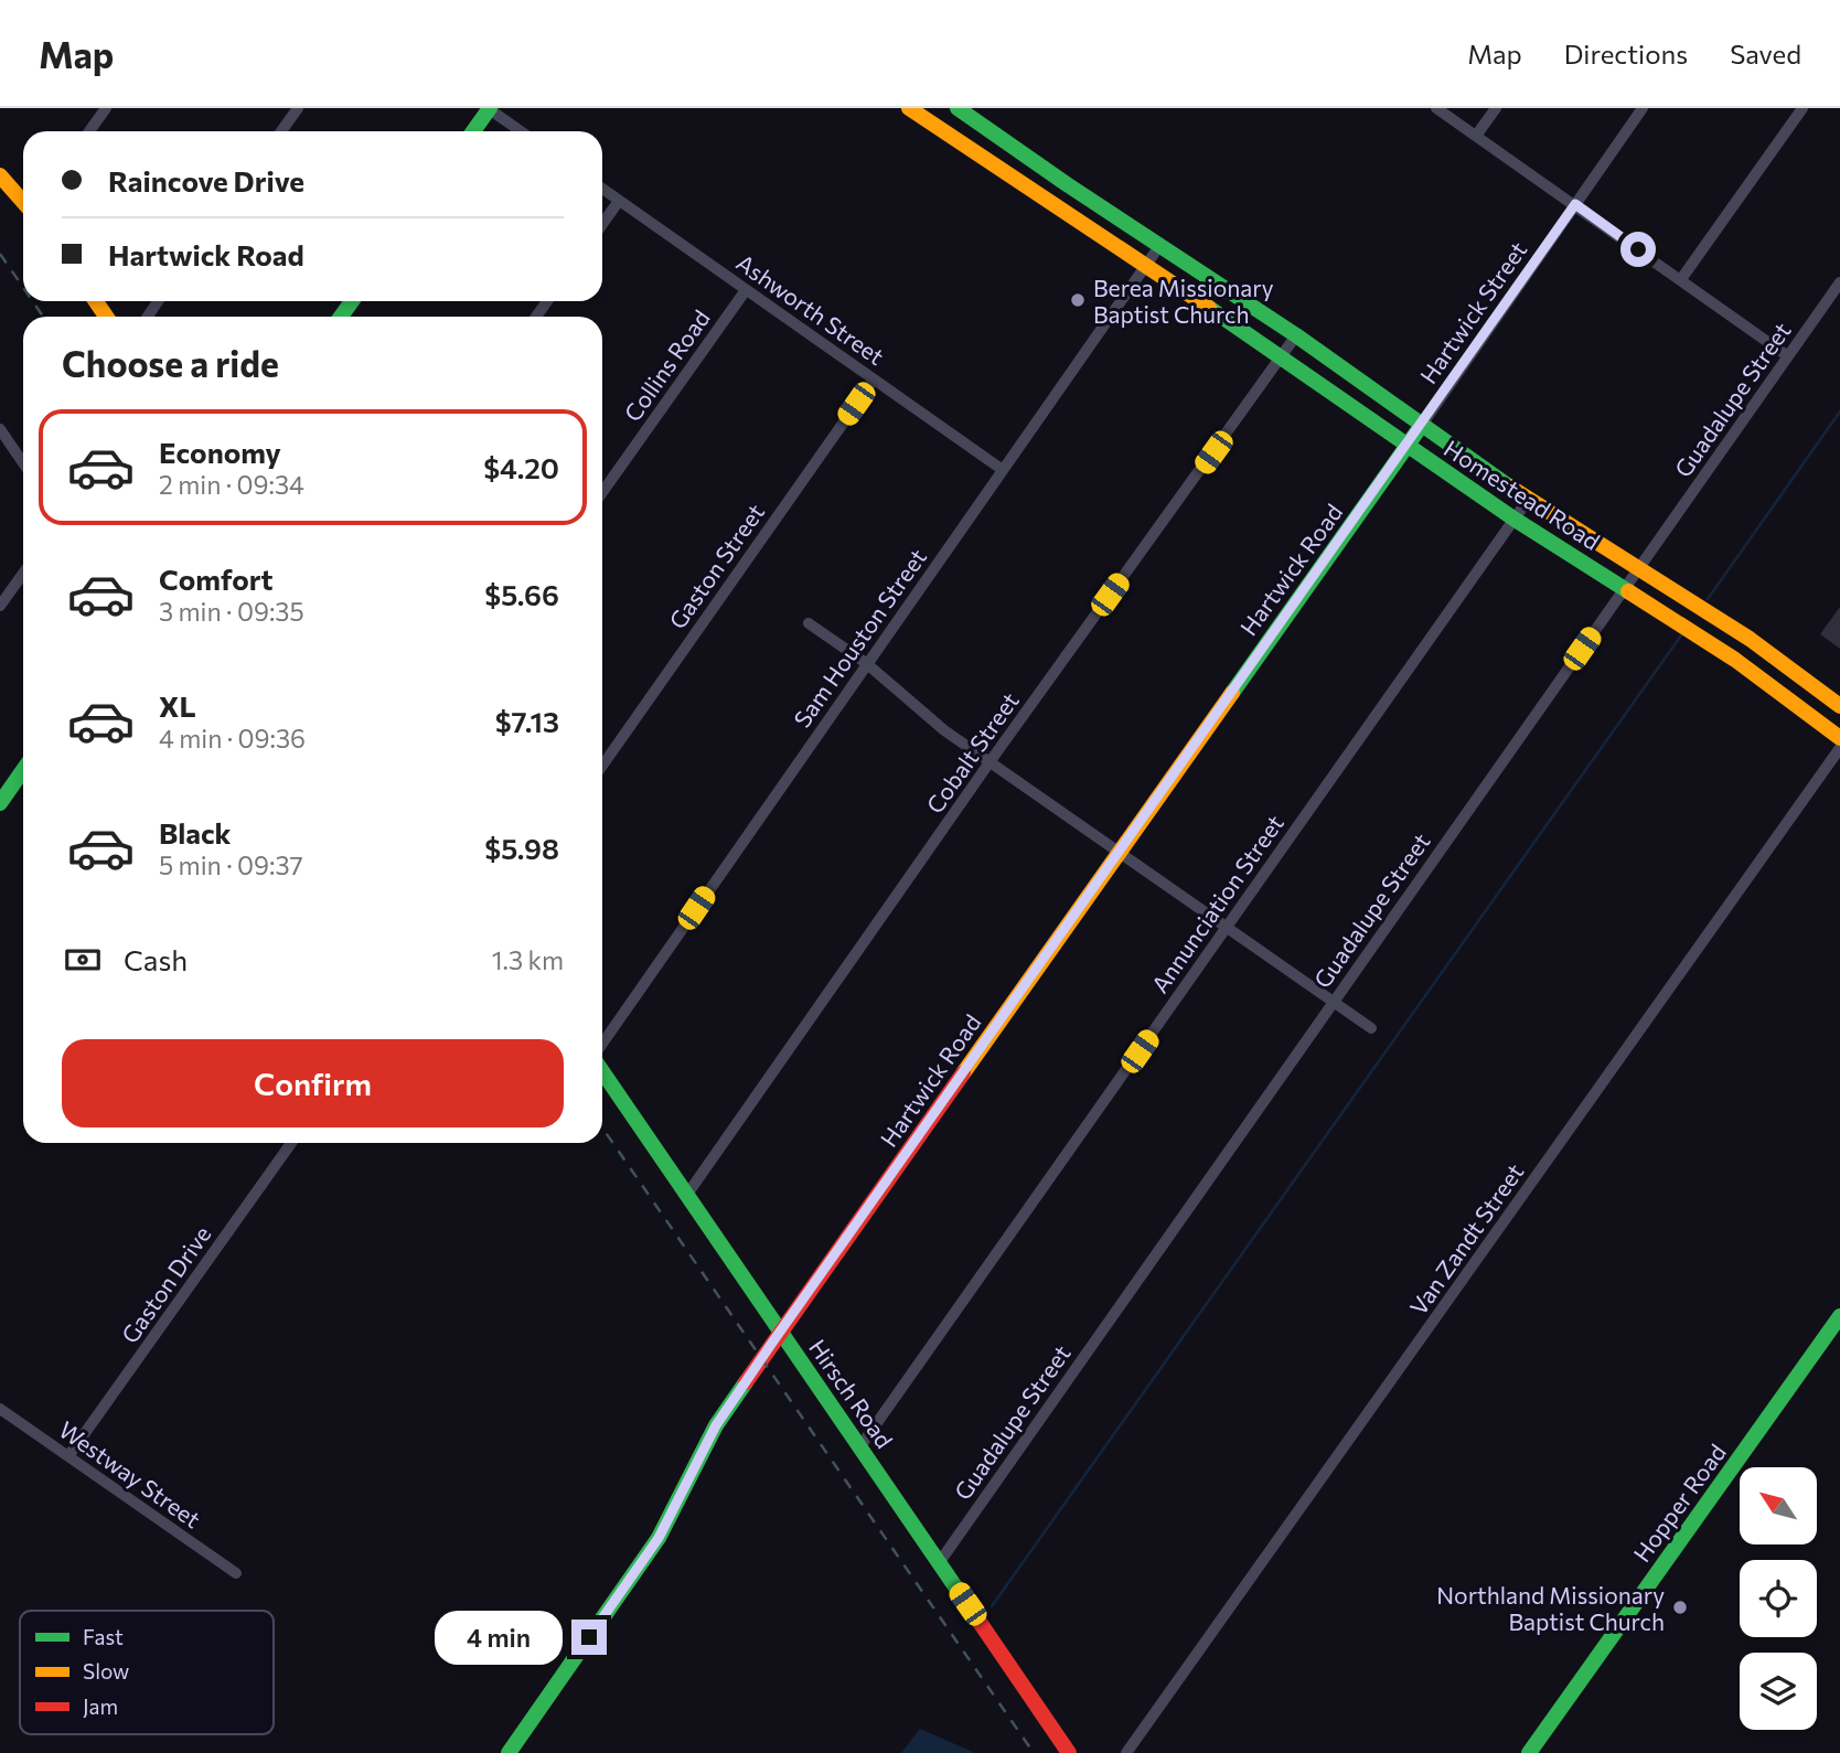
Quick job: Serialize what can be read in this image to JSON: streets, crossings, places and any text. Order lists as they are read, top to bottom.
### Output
{
  "streets": {
    "main road": [
      "Hartwick Street",
      "Homestead Road",
      "Hartwick Road",
      "Hirsch Road",
      "Hopper Road"
    ],
    "street": [
      "Ashworth Street",
      "Collins Road",
      "Guadalupe Street",
      "Gaston Street",
      "Sam Houston Street",
      "Cobalt Street",
      "Annunciation Street",
      "Van Zandt Street",
      "Gaston Drive",
      "Westway Street"
    ]
  },
  "crossings": [
    ["Ashworth Street", "Collins Road"],
    ["Ashworth Street", "Gaston Street"],
    ["Ashworth Street", "Sam Houston Street"],
    ["Hartwick Street", "Homestead Road"],
    ["Hartwick Street", "Hartwick Road"],
    ["Guadalupe Street", "Homestead Road"],
    ["Guadalupe Street", "Hirsch Road"],
    ["Homestead Road", "Hartwick Road"],
    ["Homestead Road", "Sam Houston Street"],
    ["Homestead Road", "Cobalt Street"],
    ["Homestead Road", "Annunciation Street"],
    ["Hartwick Road", "Hirsch Road"],
    ["Cobalt Street", "Hirsch Road"],
    ["Annunciation Street", "Hirsch Road"],
    ["Gaston Drive", "Westway Street"]
  ],
  "places": ["Berea Missionary Baptist Church", "Northland Missionary Baptist Church"],
  "legend": ["Fast", "Slow", "Jam"],
  "north": "top left",
  "page": {
    "header": "Map",
    "nav": ["Map", "Directions", "Saved"],
    "banner": ["Raincove Drive", "Hartwick Road"],
    "heading": "Choose a ride",
    "list": [
      {
        "name": "Economy",
        "note": "2 min · 09:34",
        "value": "$4.20"
      },
      {
        "name": "Comfort",
        "note": "3 min · 09:35",
        "value": "$5.66"
      },
      {
        "name": "XL",
        "note": "4 min · 09:36",
        "value": "$7.13"
      },
      {
        "name": "Black",
        "note": "5 min · 09:37",
        "value": "$5.98"
      }
    ],
    "pay": ["Cash", "1.3 km"],
    "buttons": "Confirm",
    "bubble": "4 min"
  }
}
